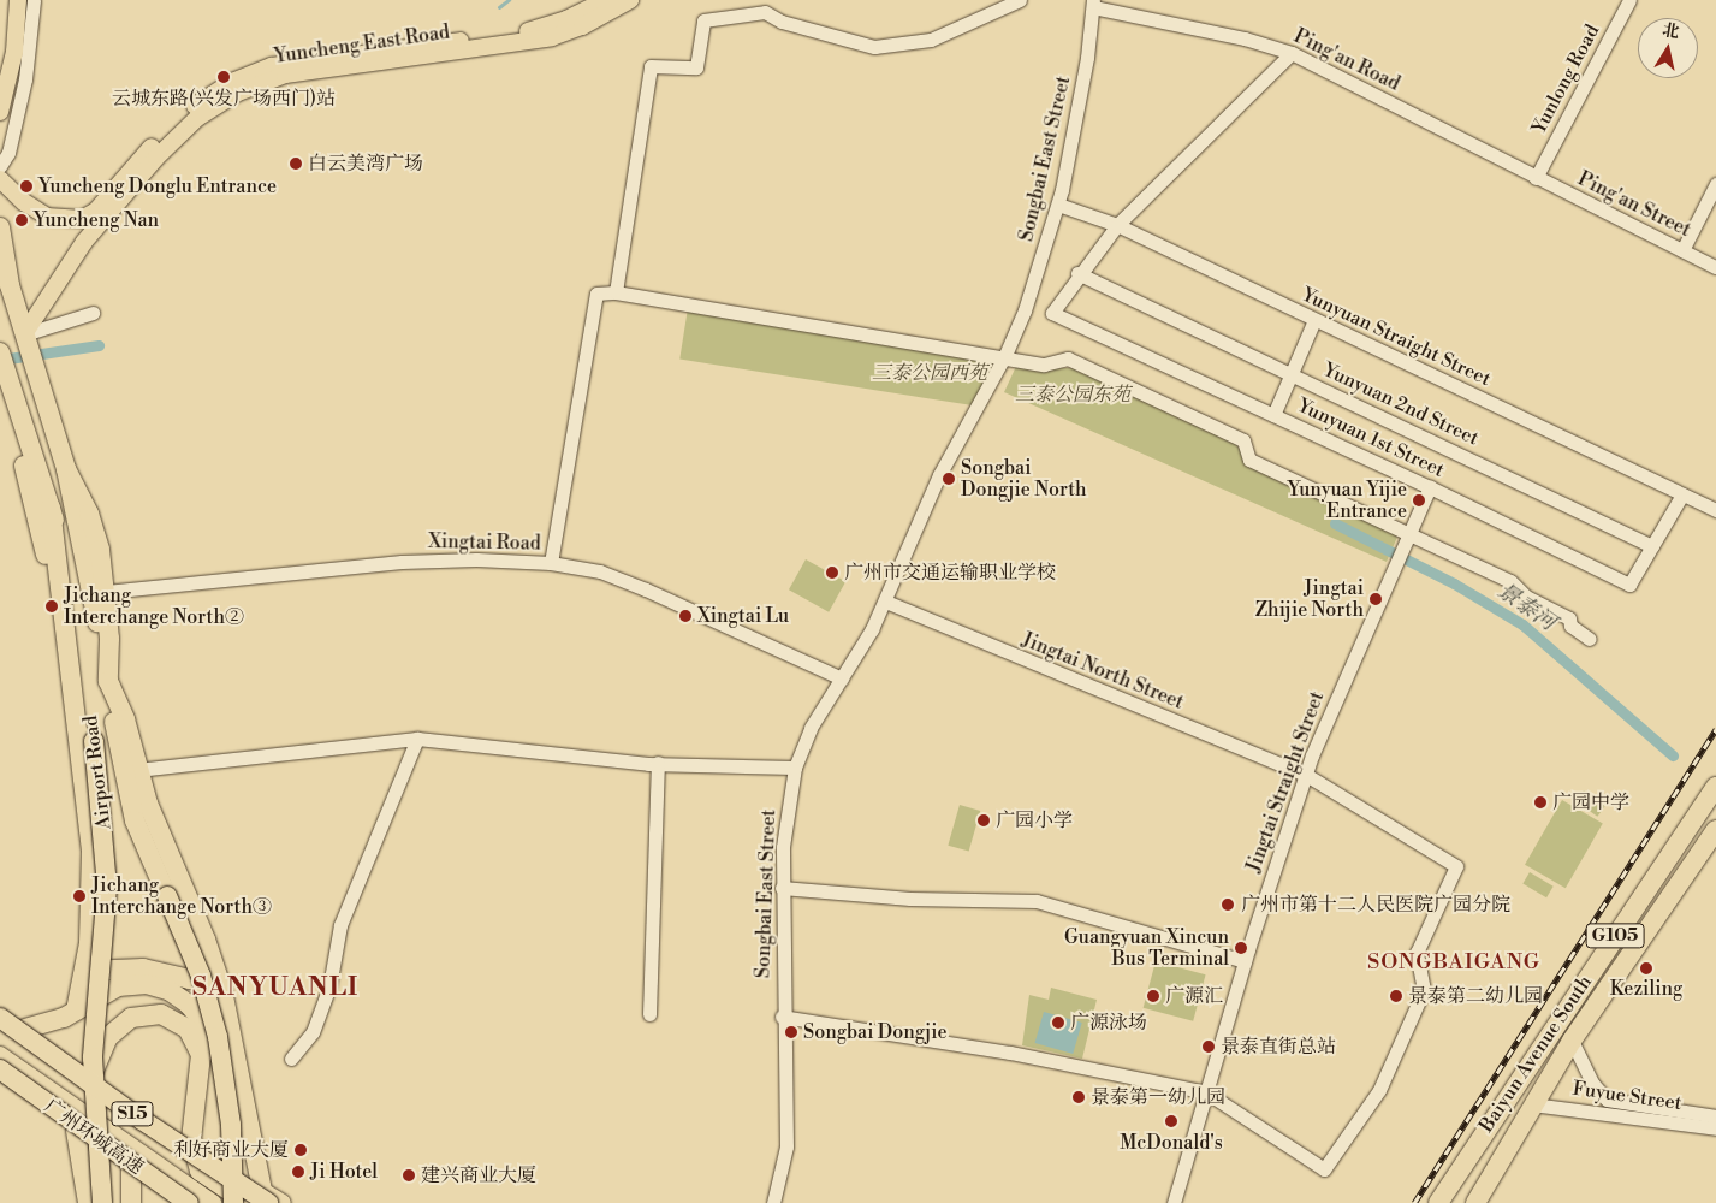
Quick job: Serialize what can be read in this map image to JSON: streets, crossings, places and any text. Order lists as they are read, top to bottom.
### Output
{
  "streets": {
    "highway": [
      "Airport Road",
      "G105",
      "Baiyun Avenue South",
      "S15",
      "广州环城高速"
    ],
    "main road": ["Yuncheng East Road"],
    "street": [
      "Ping'an Road",
      "Yunlong Road",
      "Songbai East Street",
      "Ping'an Street",
      "Yunyuan Straight Street",
      "Yunyuan 2nd Street",
      "Yunyuan 1st Street",
      "Xingtai Road",
      "Jingtai North Street",
      "Jingtai Straight Street",
      "Fuyue Street"
    ]
  },
  "crossings": [
    ["Yuncheng East Road", "Airport Road"],
    ["Ping'an Road", "Yunlong Road"],
    ["Ping'an Road", "Songbai East Street"],
    ["Ping'an Road", "Ping'an Street"],
    ["Yunlong Road", "Ping'an Street"],
    ["Songbai East Street", "Yunyuan Straight Street"],
    ["Songbai East Street", "Xingtai Road"],
    ["Songbai East Street", "Jingtai North Street"],
    ["Yunyuan 2nd Street", "Yunyuan 1st Street"],
    ["Yunyuan 1st Street", "Jingtai Straight Street"],
    ["Jingtai North Street", "Jingtai Straight Street"],
    ["Airport Road", "S15"],
    ["G105", "Baiyun Avenue South"],
    ["G105", "Fuyue Street"],
    ["Baiyun Avenue South", "Fuyue Street"]
  ],
  "districts": ["SONGBAIGANG", "SANYUANLI"],
  "water": ["景泰河"],
  "parks": ["三泰公园西苑", "三泰公园东苑"],
  "places": [
    "云城东路(兴发广场西门)站",
    "白云美湾广场",
    "Yuncheng Donglu Entrance",
    "Yuncheng Nan",
    "Songbai Dongjie North",
    "Yunyuan Yijie Entrance",
    "广州市交通运输职业学校",
    "Jingtai Zhijie North",
    "Jichang Interchange North②",
    "Xingtai Lu",
    "广园中学",
    "广园小学",
    "Jichang Interchange North③",
    "广州市第十二人民医院广园分院",
    "Guangyuan Xincun Bus Terminal",
    "Keziling",
    "广源汇",
    "景泰第二幼儿园",
    "广源泳场",
    "Songbai Dongjie",
    "景泰直街总站",
    "景泰第一幼儿园",
    "McDonald's",
    "利好商业大厦",
    "Ji Hotel",
    "建兴商业大厦"
  ],
  "north": "top"
}
